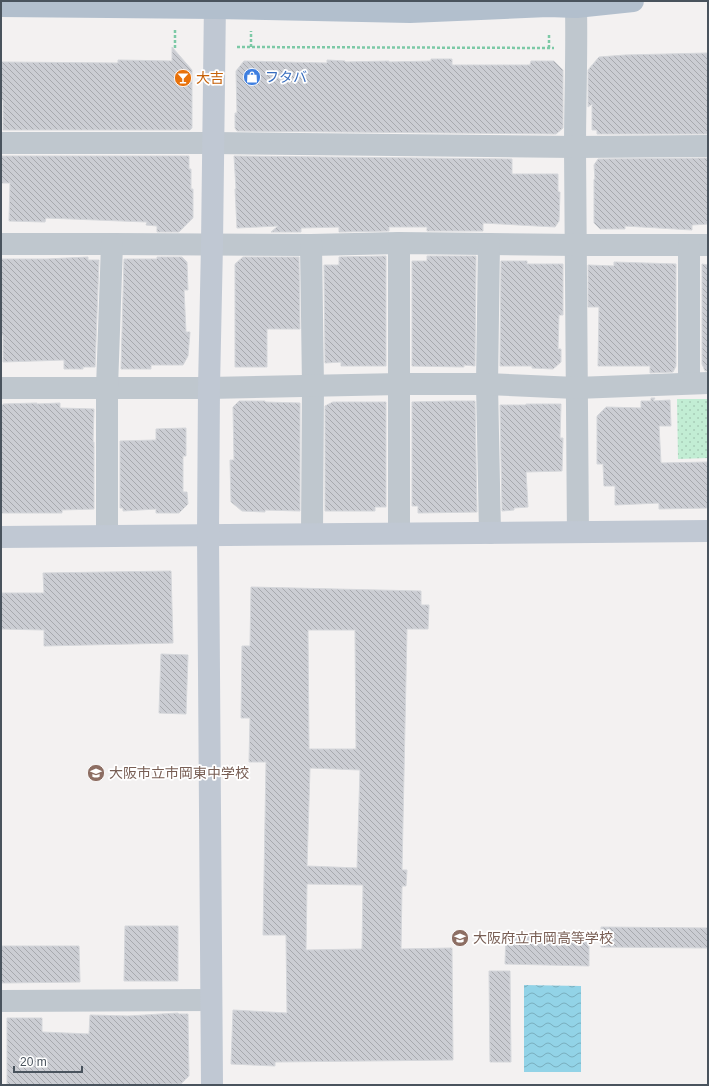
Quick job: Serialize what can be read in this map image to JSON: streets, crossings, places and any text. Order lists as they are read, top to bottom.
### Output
{
  "places": {
    "shop": ["フタバ"],
    "bar": ["大吉"],
    "school or university": ["大阪市立市岡東中学校", "大阪府立市岡高等学校"]
  },
  "scale_bar": "20 m"
}
